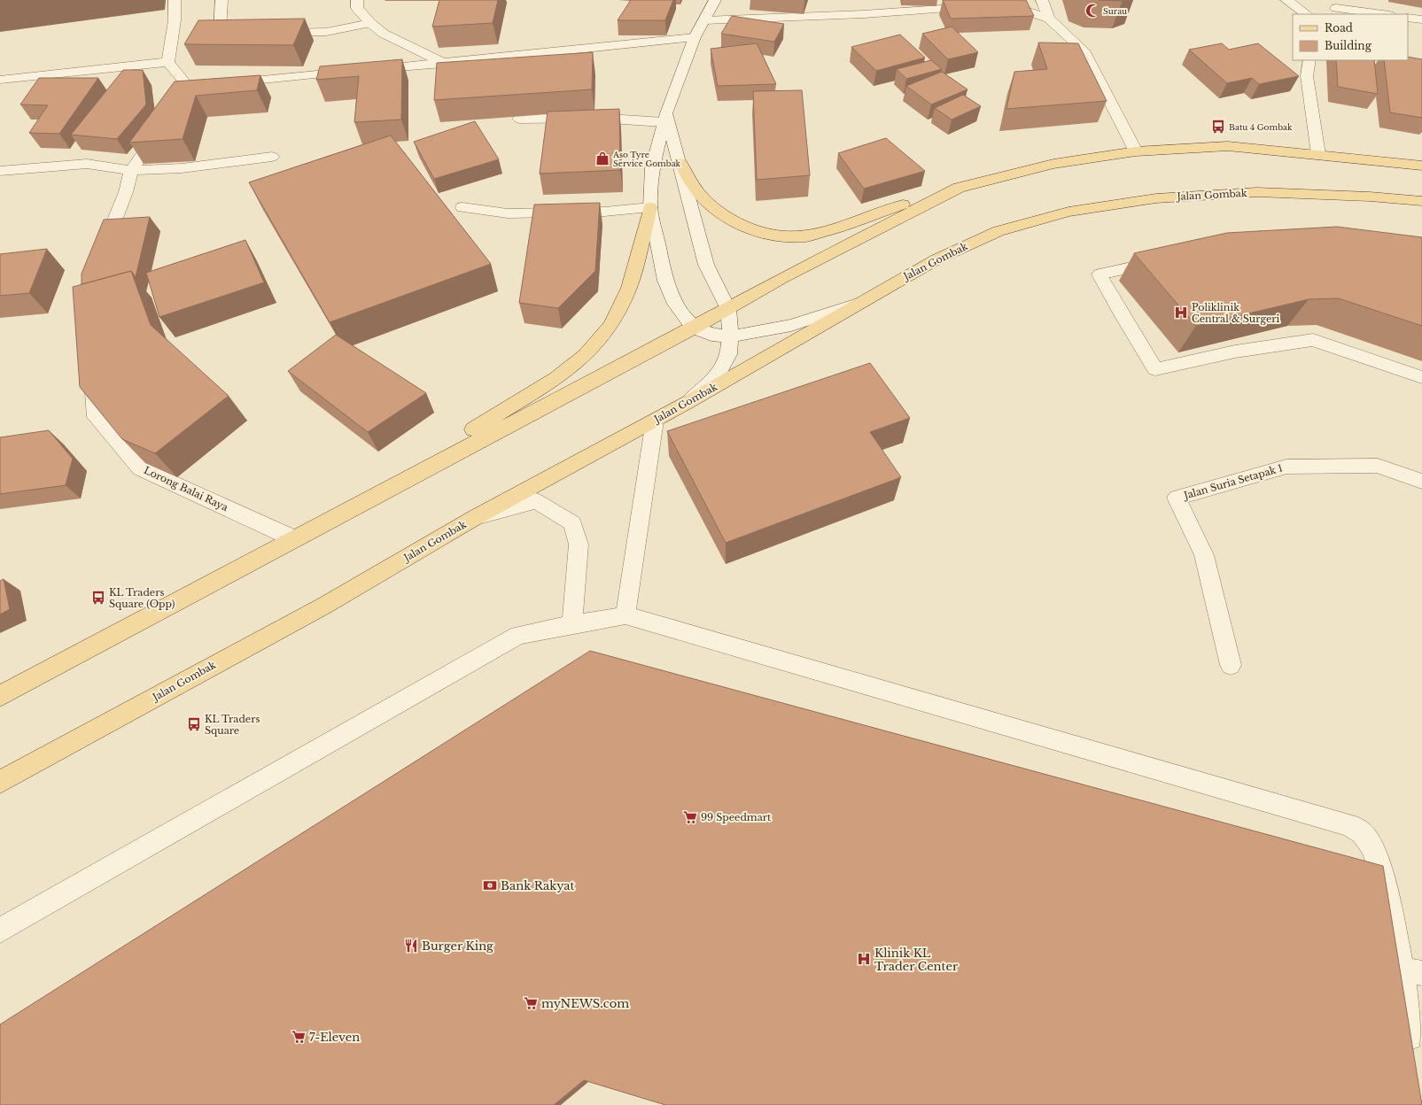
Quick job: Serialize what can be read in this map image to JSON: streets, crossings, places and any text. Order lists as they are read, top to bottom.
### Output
{
  "streets": {
    "main road": ["Jalan Gombak"],
    "street": ["Jalan Suria Setapak 1", "Lorong Balai Raya"]
  },
  "places": {
    "mosque": ["Surau"],
    "bus stop": ["Batu 4 Gombak", "KL Traders Square (Opp)", "KL Traders Square"],
    "shop": ["Aso Tyre Service Gombak"],
    "hospital": ["Poliklinik Central & Surgeri", "Klinik KL Trader Center"],
    "supermarket": ["99 Speedmart", "myNEWS.com", "7-Eleven"],
    "bank": ["Bank Rakyat"],
    "restaurant": ["Burger King"]
  },
  "legend": ["Road", "Building"]
}
